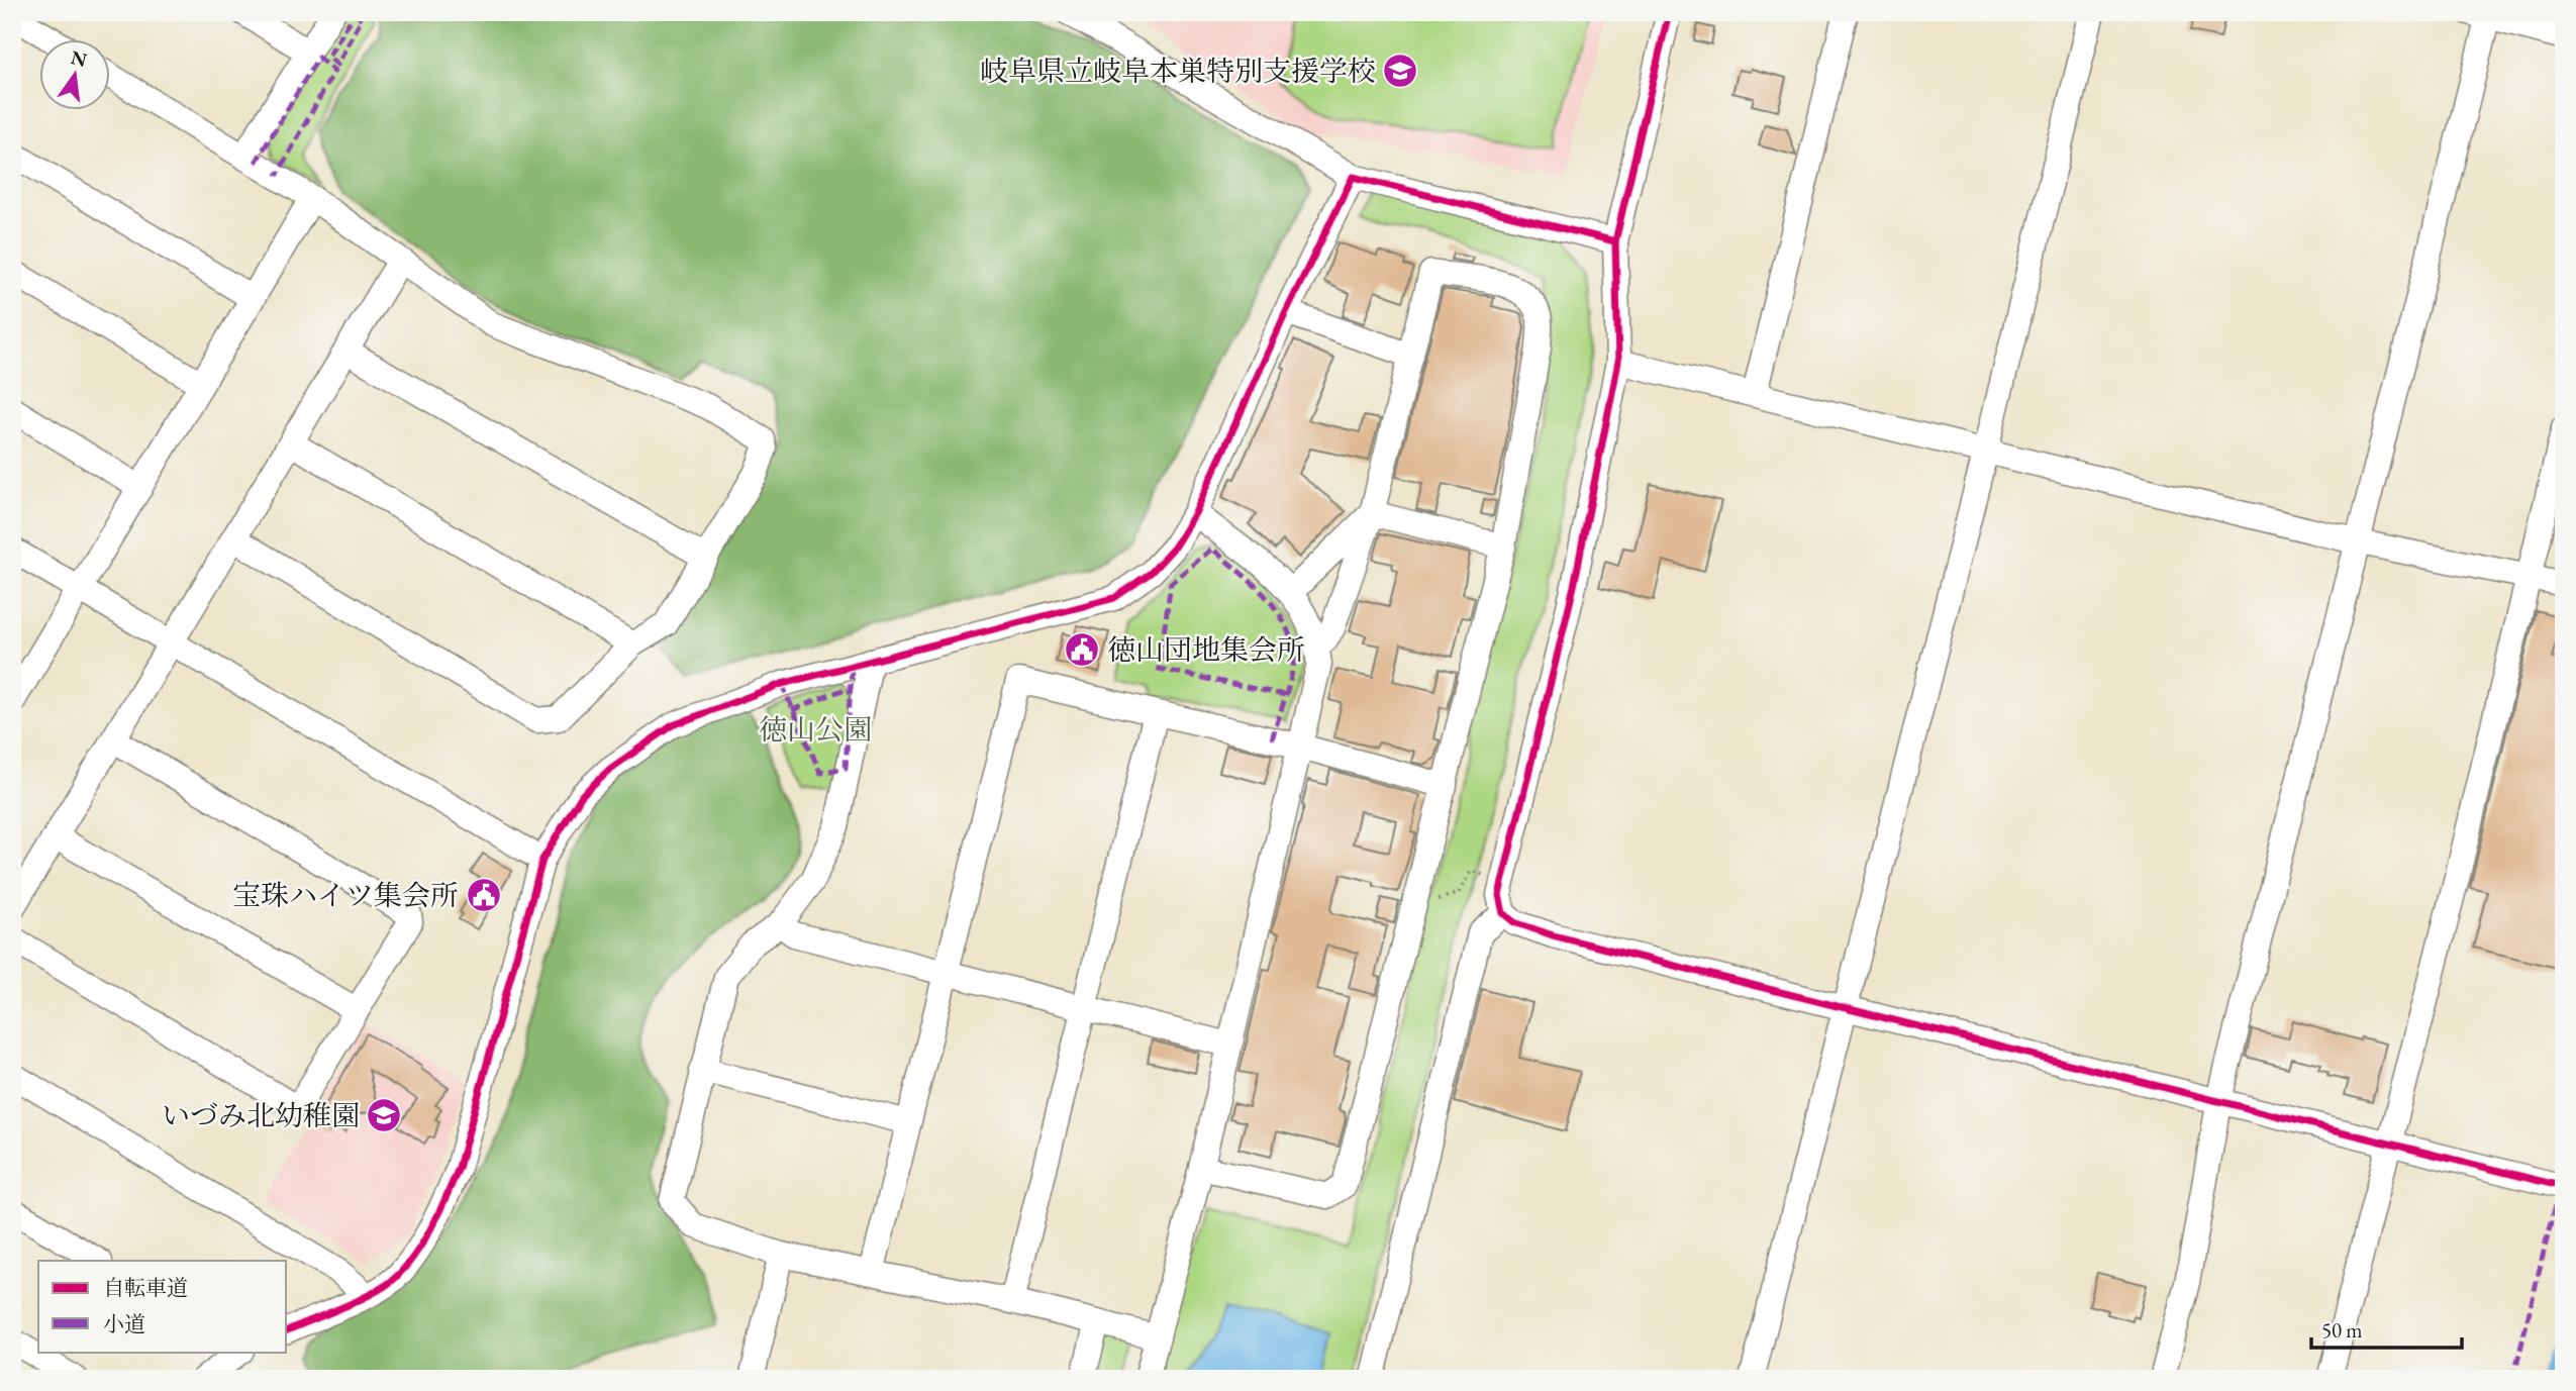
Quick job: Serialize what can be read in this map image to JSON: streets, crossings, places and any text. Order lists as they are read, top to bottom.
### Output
{
  "parks": ["徳山公園"],
  "places": {
    "school or university": ["岐阜県立岐阜本巣特別支援学校", "いづみ北幼稚園"],
    "public building": ["徳山団地集会所", "宝珠ハイツ集会所"]
  },
  "legend": ["自転車道", "小道"],
  "scale_bar": "50 m",
  "north": "top"
}
